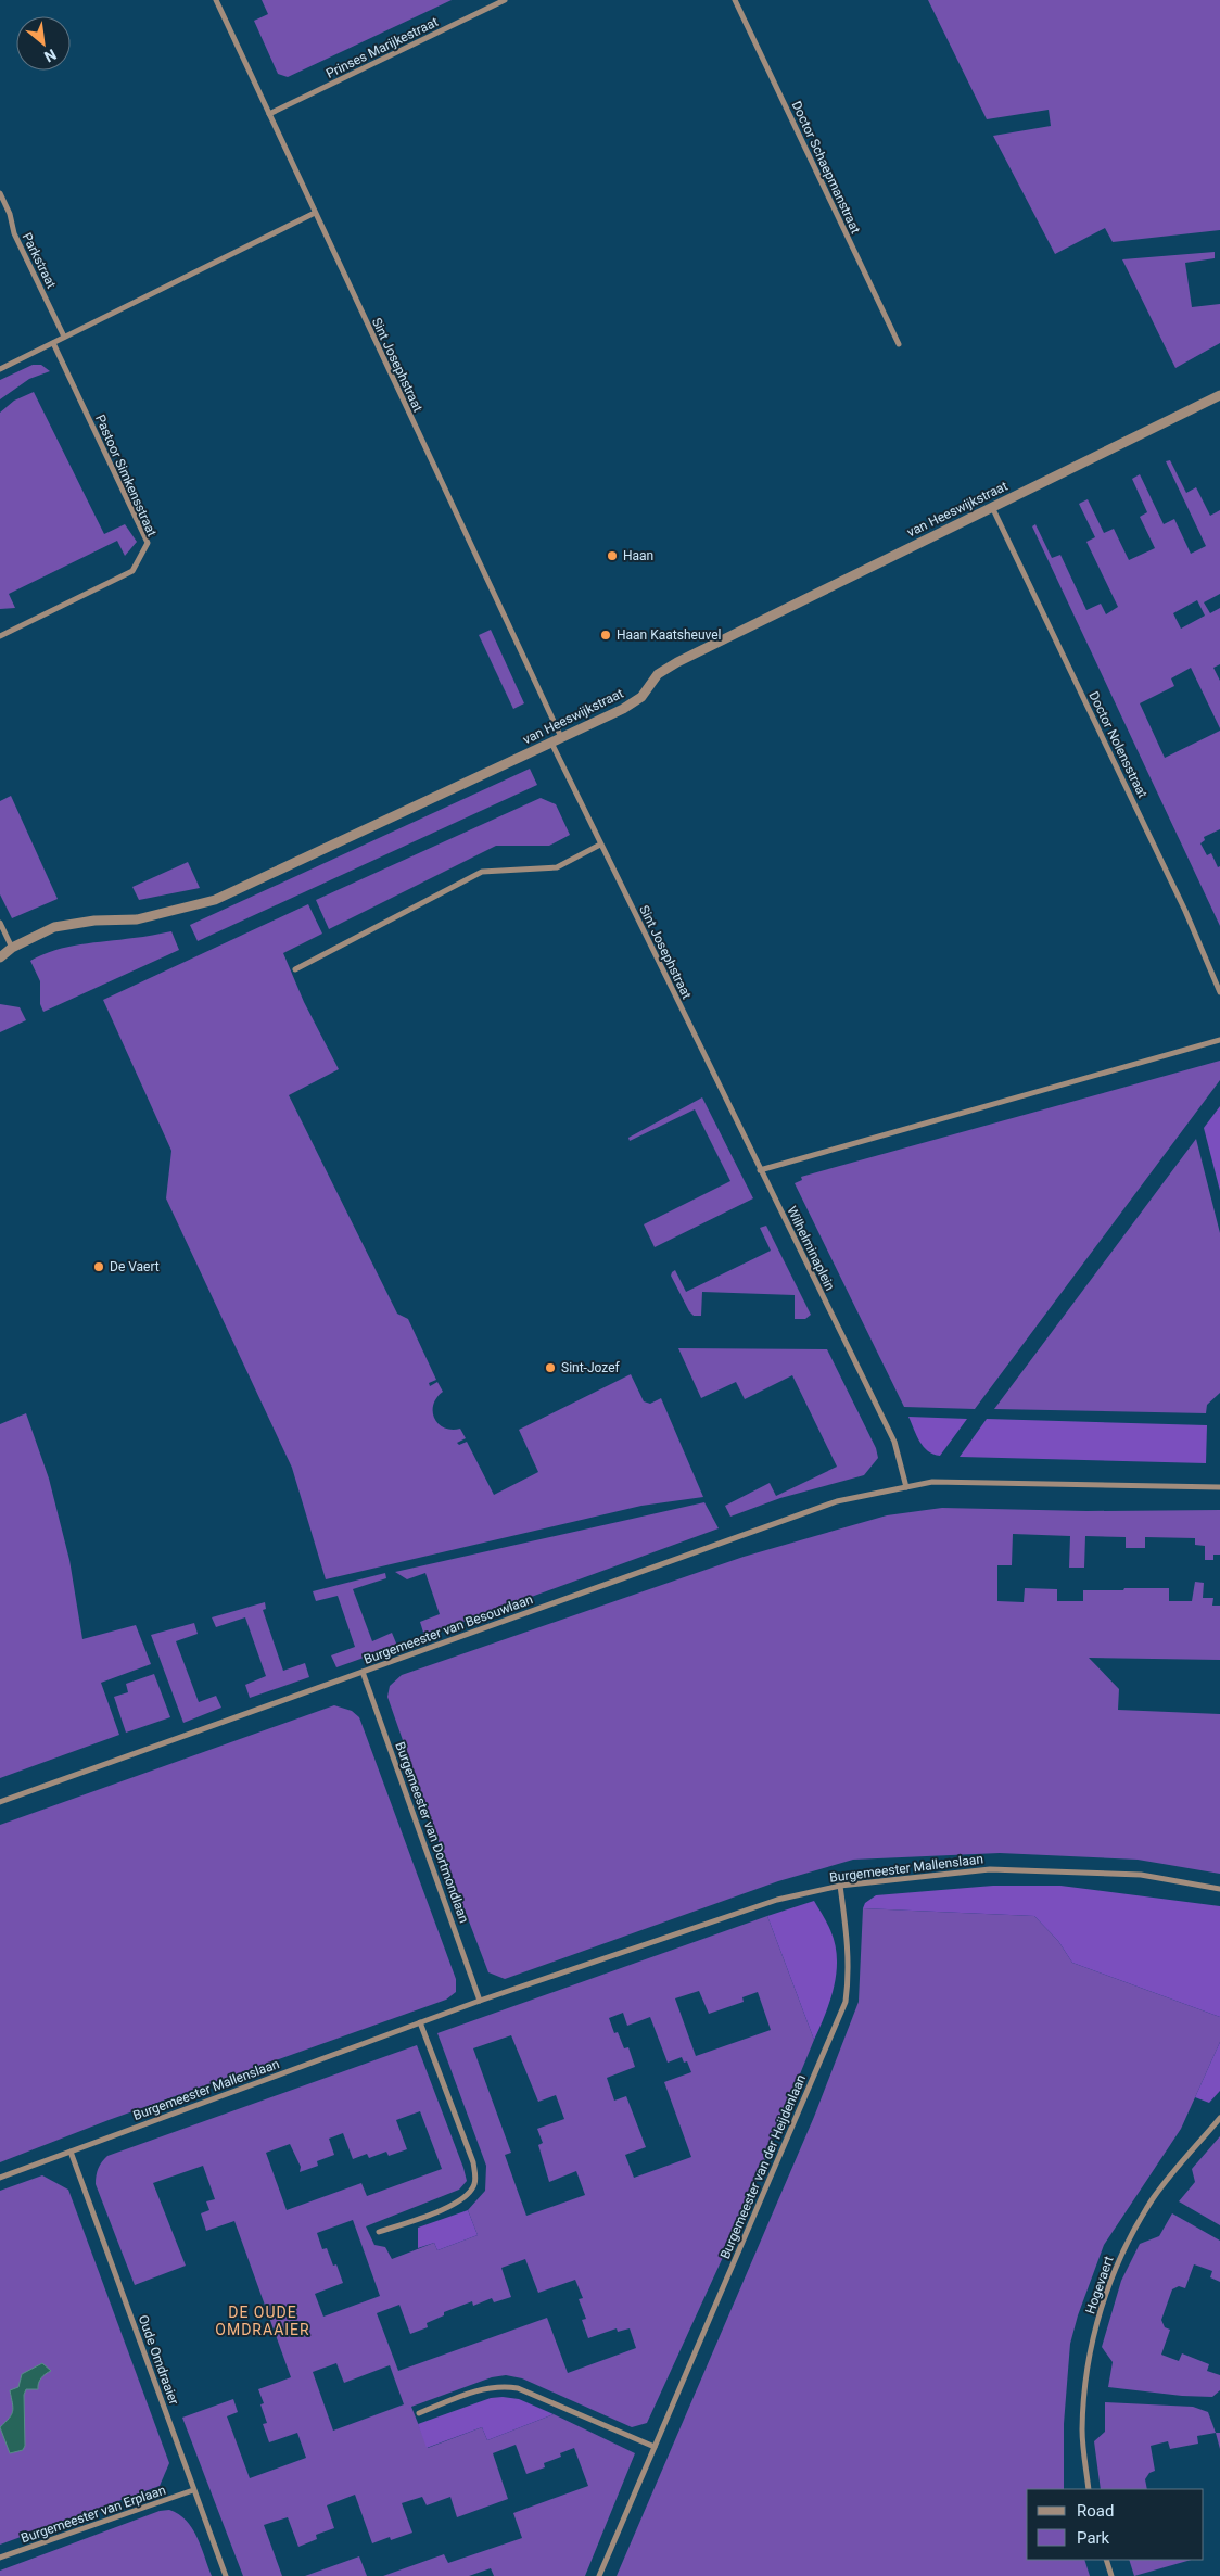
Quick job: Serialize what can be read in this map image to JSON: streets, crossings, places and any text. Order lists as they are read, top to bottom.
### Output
{
  "streets": {
    "street": [
      "Prinses Marijkestraat",
      "Doctor Schaepmanstraat",
      "Parkstraat",
      "Sint Josephstraat",
      "Pastoor Simkensstraat",
      "van Heeswijkstraat",
      "Doctor Nolensstraat",
      "Wilhelminaplein",
      "Burgemeester van Besouwlaan",
      "Burgemeester van Dortmondlaan",
      "Burgemeester Mallenslaan",
      "Burgemeester van der Heijdenlaan",
      "Hogevaert",
      "Oude Omdraaier",
      "Burgemeester van Erplaan"
    ]
  },
  "crossings": [
    ["Prinses Marijkestraat", "Sint Josephstraat"],
    ["Sint Josephstraat", "van Heeswijkstraat"],
    ["Sint Josephstraat", "Wilhelminaplein"],
    ["van Heeswijkstraat", "Doctor Nolensstraat"],
    ["Wilhelminaplein", "Burgemeester van Besouwlaan"],
    ["Burgemeester van Besouwlaan", "Burgemeester van Dortmondlaan"],
    ["Burgemeester van Dortmondlaan", "Burgemeester Mallenslaan"],
    ["Burgemeester Mallenslaan", "Burgemeester van der Heijdenlaan"],
    ["Burgemeester Mallenslaan", "Oude Omdraaier"],
    ["Oude Omdraaier", "Burgemeester van Erplaan"]
  ],
  "districts": ["DE OUDE OMDRAAIER"],
  "places": [
    "Haan",
    "Haan Kaatsheuvel",
    "De Vaert",
    "Sint-Jozef"
  ],
  "legend": ["Road", "Park"],
  "north": "bottom right"
}
